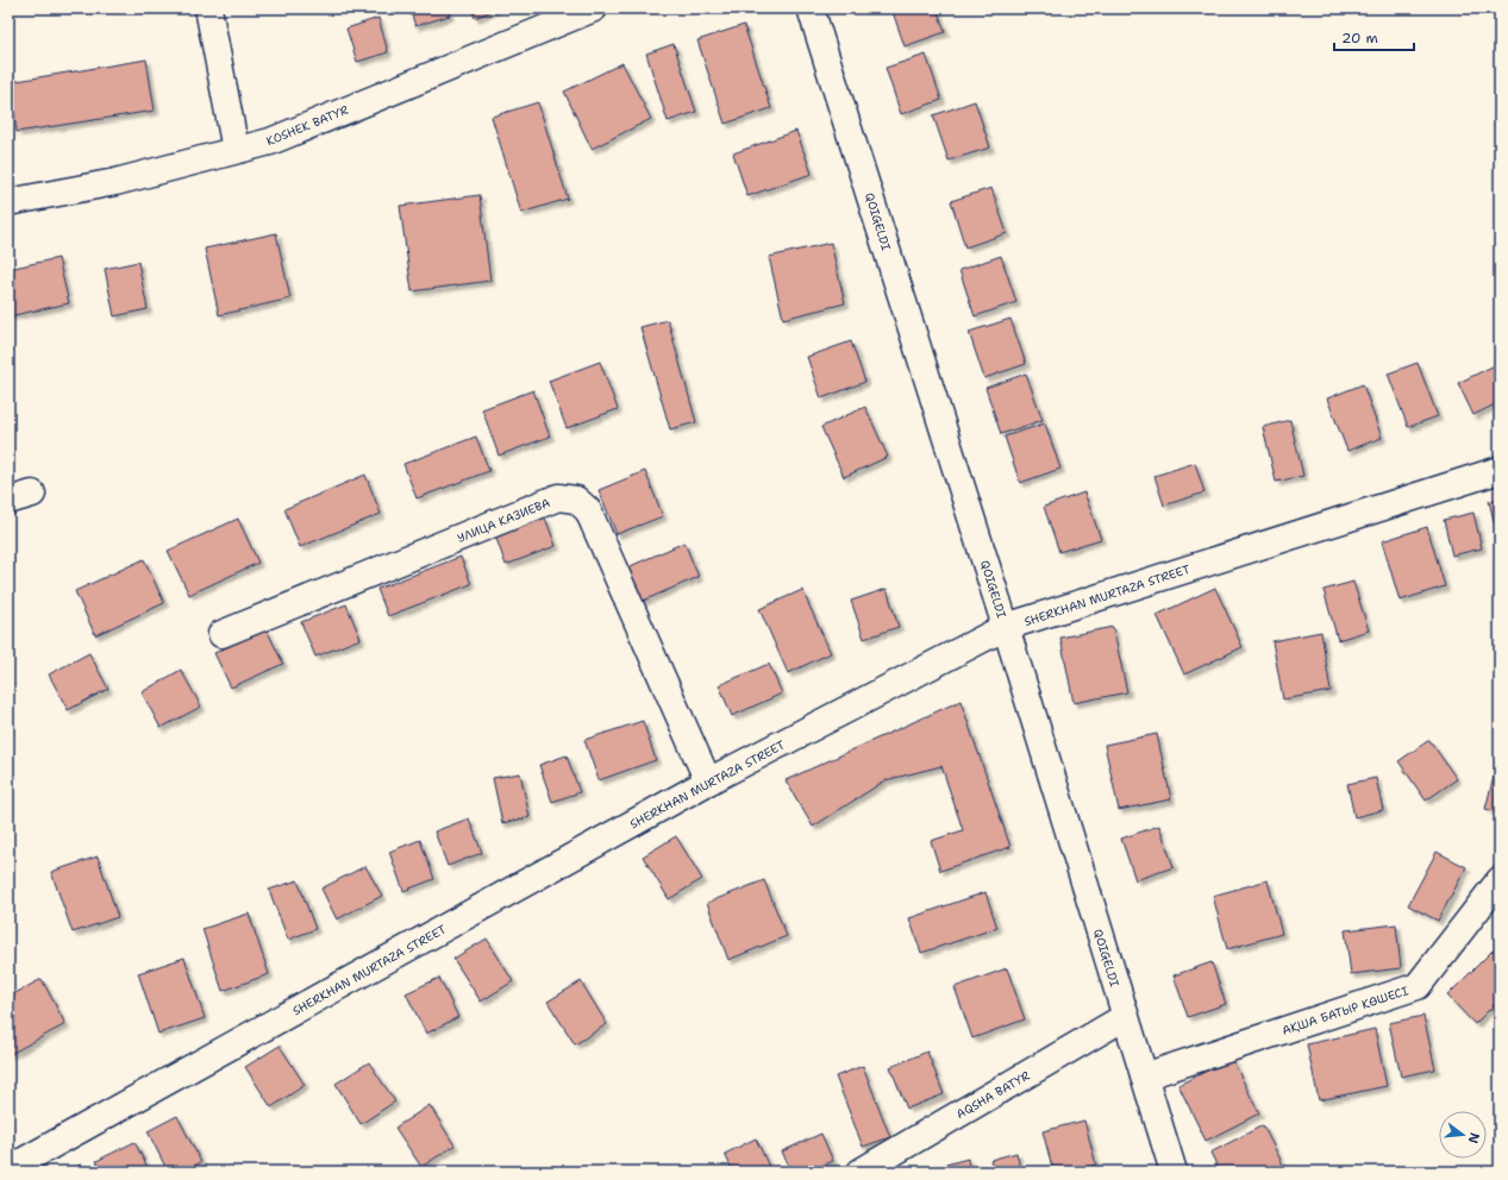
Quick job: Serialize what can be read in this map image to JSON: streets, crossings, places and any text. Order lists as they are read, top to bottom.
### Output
{
  "streets": {
    "street": [
      "KOSHEK BATYR",
      "QOIGELDI",
      "УЛИЦА КАЗИЕВА",
      "SHERKHAN MURTAZA STREET",
      "АҚША БАТЫР КӨШЕСІ",
      "AQSHA BATYR"
    ]
  },
  "crossings": [
    ["QOIGELDI", "SHERKHAN MURTAZA STREET"],
    ["QOIGELDI", "АҚША БАТЫР КӨШЕСІ"],
    ["QOIGELDI", "AQSHA BATYR"],
    ["УЛИЦА КАЗИЕВА", "SHERKHAN MURTAZA STREET"]
  ],
  "scale_bar": "20 m",
  "north": "right"
}
